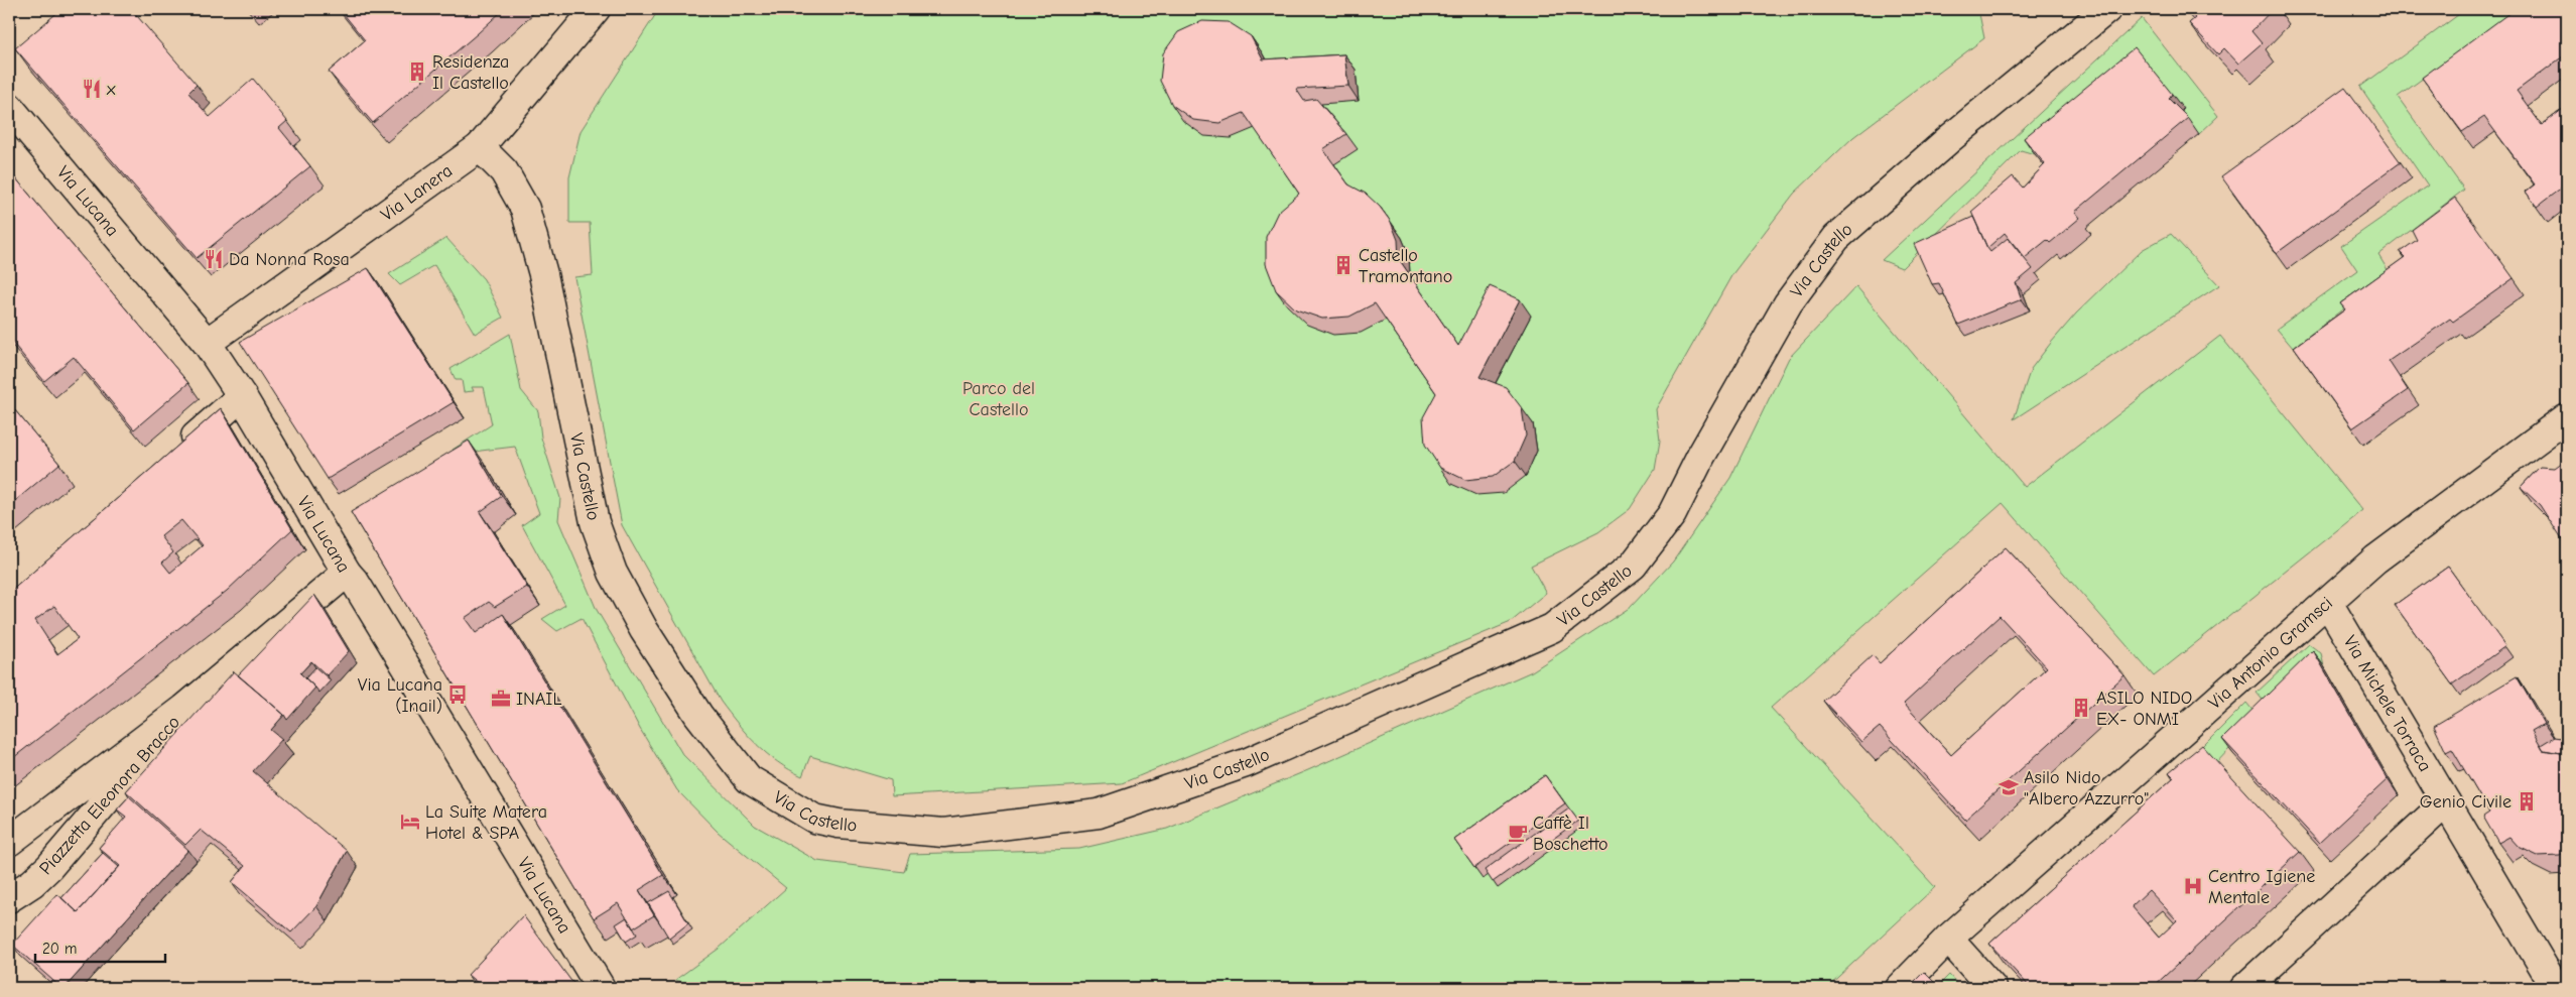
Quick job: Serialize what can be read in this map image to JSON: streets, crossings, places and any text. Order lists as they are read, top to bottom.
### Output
{
  "streets": {
    "street": [
      "Via Lanera",
      "Via Lucana",
      "Via Castello",
      "Via Antonio Gramsci",
      "Via Michele Torraca",
      "Piazzetta Eleonora Bracco"
    ]
  },
  "crossings": [
    ["Via Lanera", "Via Lucana"],
    ["Via Lanera", "Via Castello"],
    ["Via Lucana", "Piazzetta Eleonora Bracco"],
    ["Via Antonio Gramsci", "Via Michele Torraca"]
  ],
  "parks": ["Parco del Castello"],
  "places": {
    "building": [
      "Residenza Il Castello",
      "Castello Tramontano",
      "ASILO NIDO EX- ONMI",
      "Genio Civile"
    ],
    "restaurant": ["x", "Da Nonna Rosa"],
    "bus stop": ["Via Lucana (Inail)"],
    "office": ["INAIL"],
    "school or university": ["Asilo Nido \"Albero Azzurro\""],
    "hotel": ["La Suite Matera Hotel & SPA"],
    "cafe": ["Caffè Il Boschetto"],
    "hospital": ["Centro Igiene Mentale"]
  },
  "scale_bar": "20 m"
}
